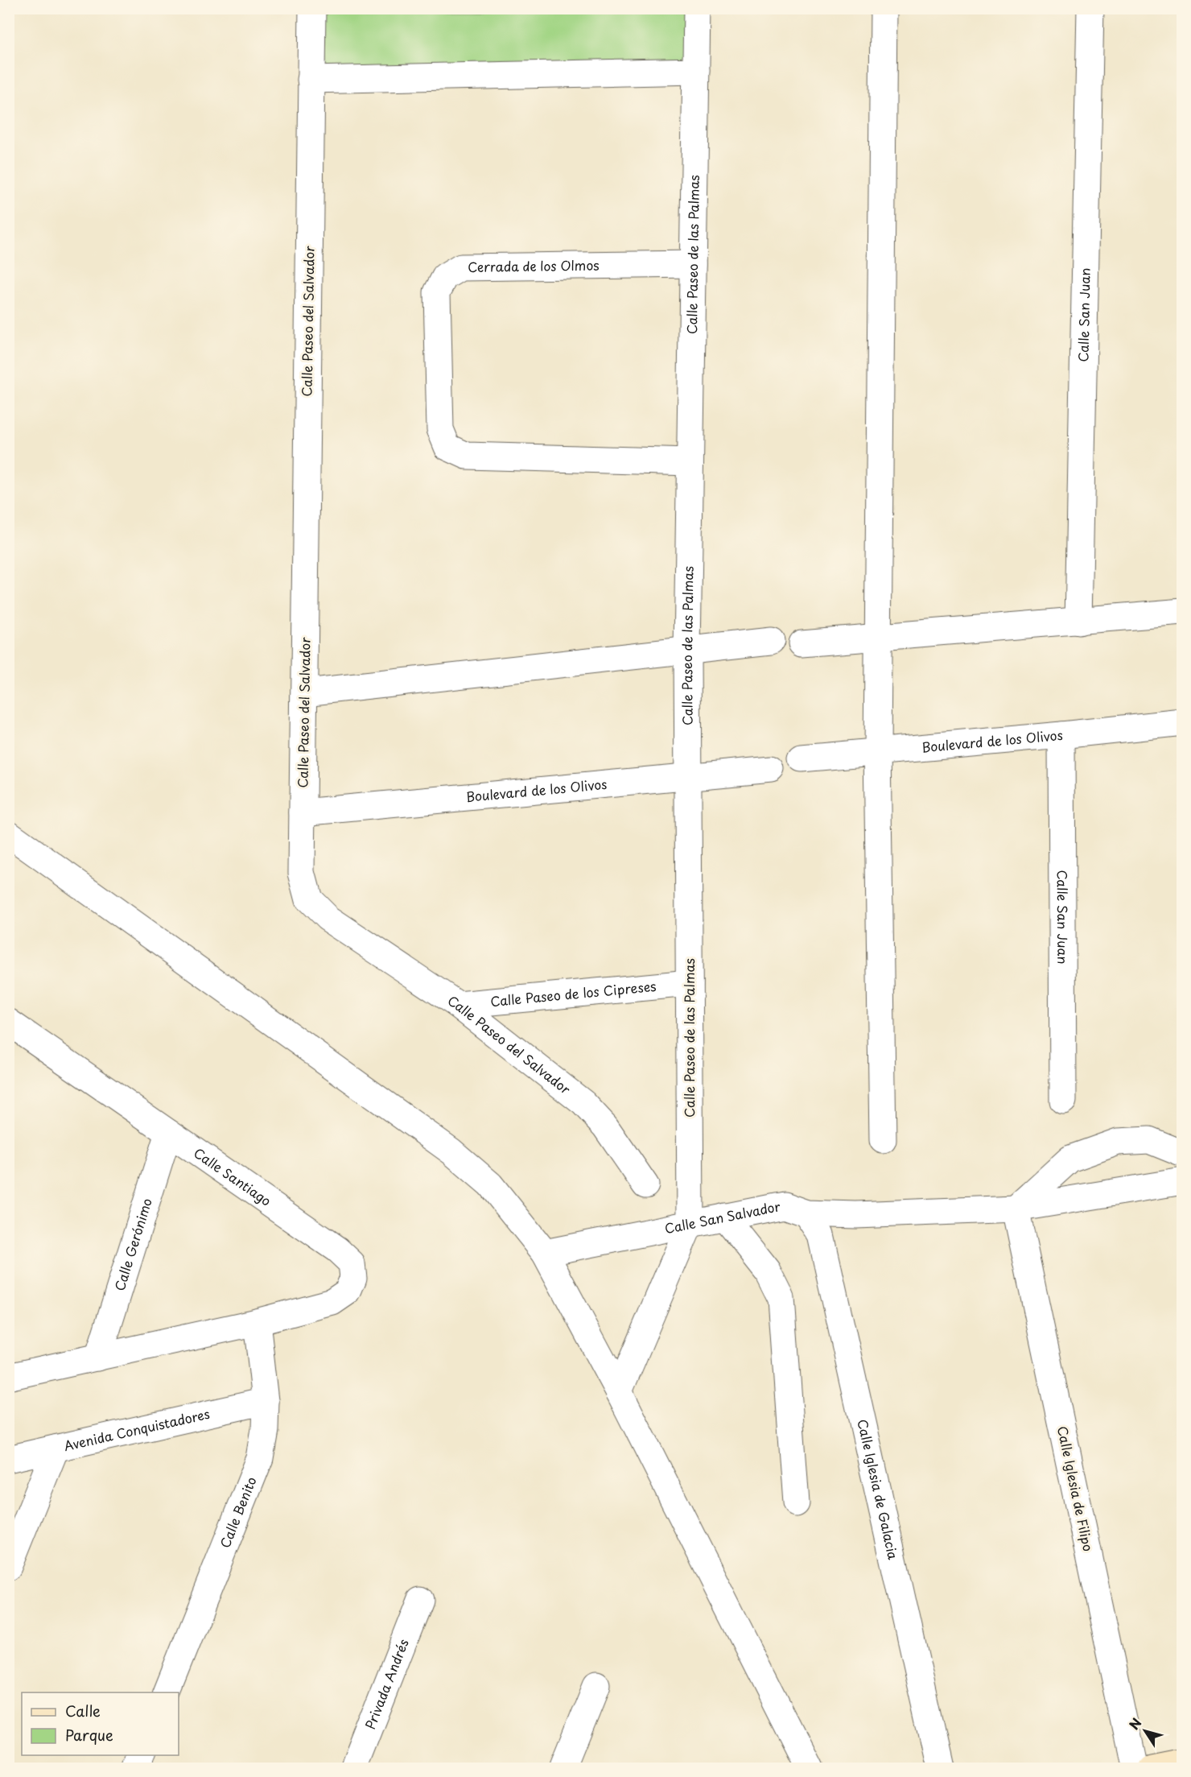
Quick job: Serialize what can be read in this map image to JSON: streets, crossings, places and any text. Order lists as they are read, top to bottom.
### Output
{
  "streets": {
    "street": [
      "Calle Paseo de las Palmas",
      "Cerrada de los Olmos",
      "Calle San Juan",
      "Calle Paseo del Salvador",
      "Boulevard de los Olivos",
      "Calle Paseo de los Cipreses",
      "Calle Santiago",
      "Calle San Salvador",
      "Calle Gerónimo",
      "Avenida Conquistadores",
      "Calle Iglesia de Galacia",
      "Calle Iglesia de Filipo",
      "Calle Benito",
      "Privada Andrés"
    ]
  },
  "crossings": [
    ["Calle Paseo de las Palmas", "Cerrada de los Olmos"],
    ["Calle Paseo de las Palmas", "Boulevard de los Olivos"],
    ["Calle Paseo de las Palmas", "Calle Paseo de los Cipreses"],
    ["Calle Paseo de las Palmas", "Calle San Salvador"],
    ["Calle San Juan", "Boulevard de los Olivos"],
    ["Calle Paseo del Salvador", "Boulevard de los Olivos"],
    ["Calle Paseo del Salvador", "Calle Paseo de los Cipreses"],
    ["Calle Santiago", "Calle Gerónimo"],
    ["Calle Santiago", "Calle Benito"],
    ["Calle San Salvador", "Calle Iglesia de Galacia"],
    ["Calle San Salvador", "Calle Iglesia de Filipo"],
    ["Avenida Conquistadores", "Calle Benito"]
  ],
  "legend": ["Calle", "Parque"],
  "north": "top left"
}
